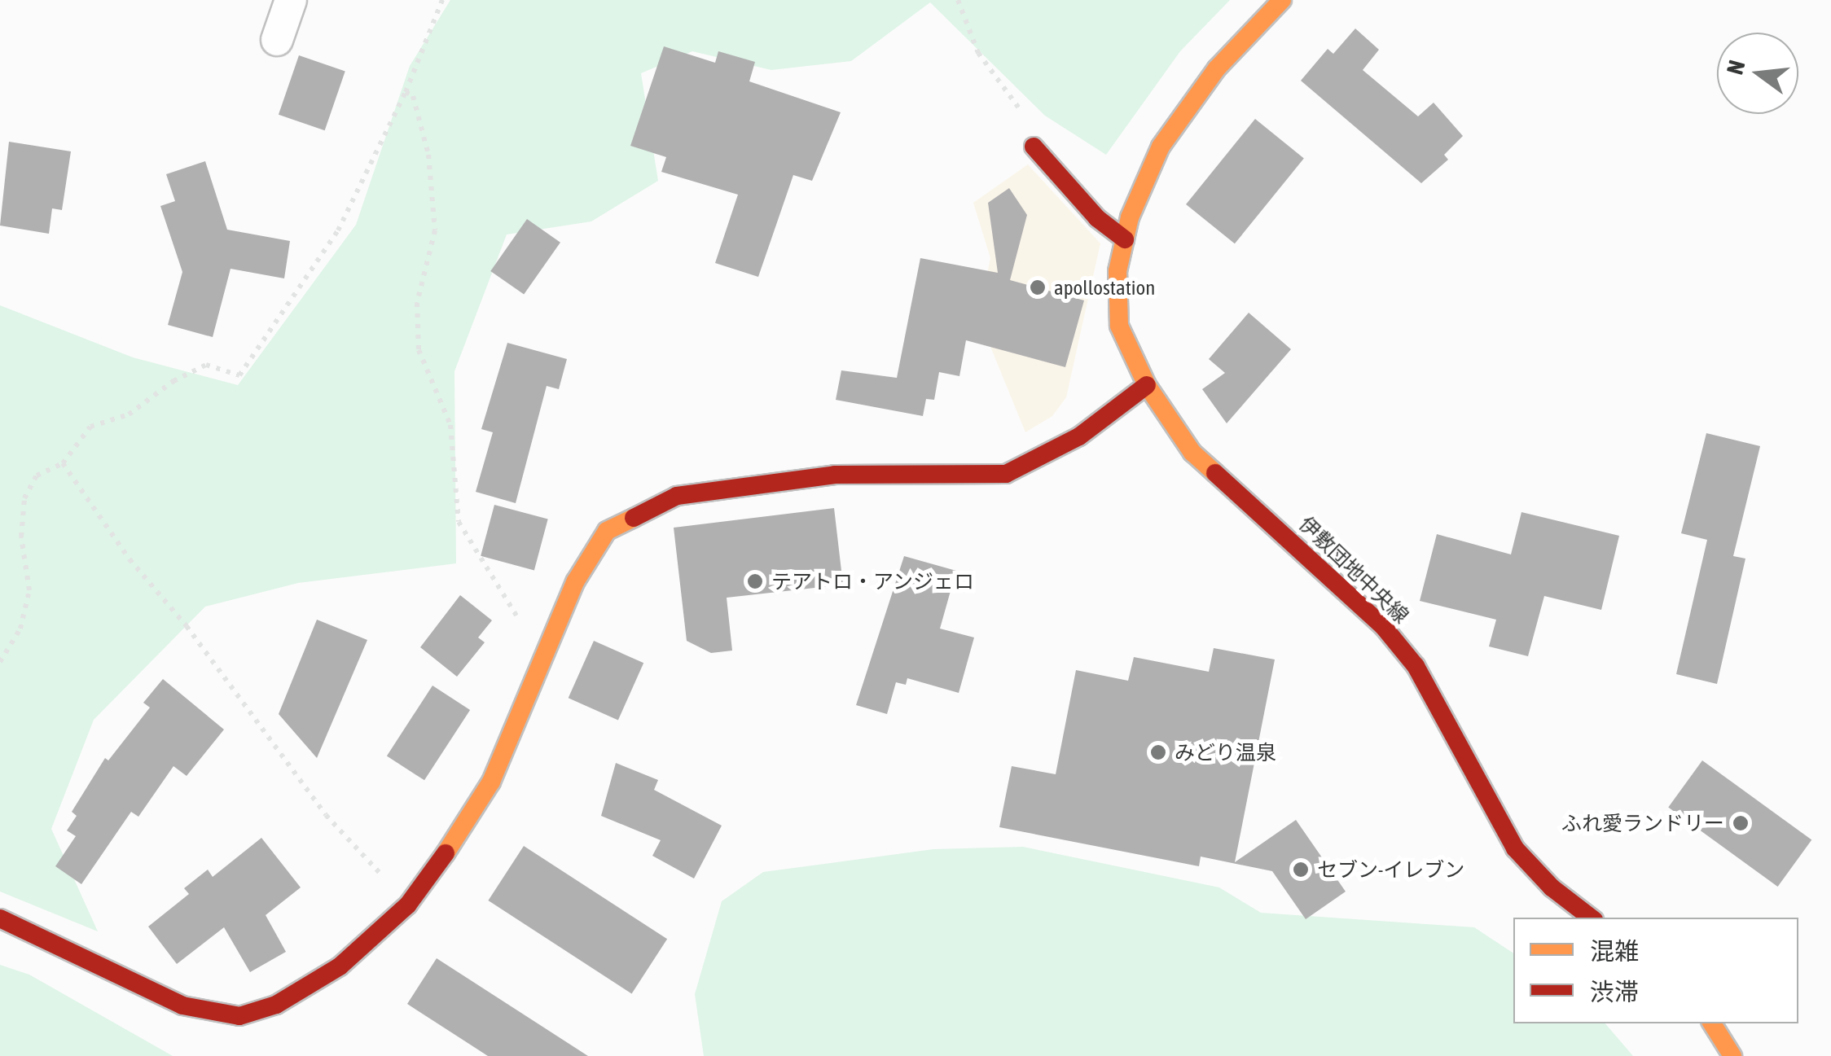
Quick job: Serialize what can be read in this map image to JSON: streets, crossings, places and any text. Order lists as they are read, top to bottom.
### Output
{
  "streets": {
    "street": ["伊敷団地中央線"]
  },
  "places": [
    "apollostation",
    "テアトロ・アンジェロ",
    "みどり温泉",
    "ふれ愛ランドリー",
    "セブン-イレブン"
  ],
  "legend": ["混雑", "渋滞"],
  "north": "left"
}
